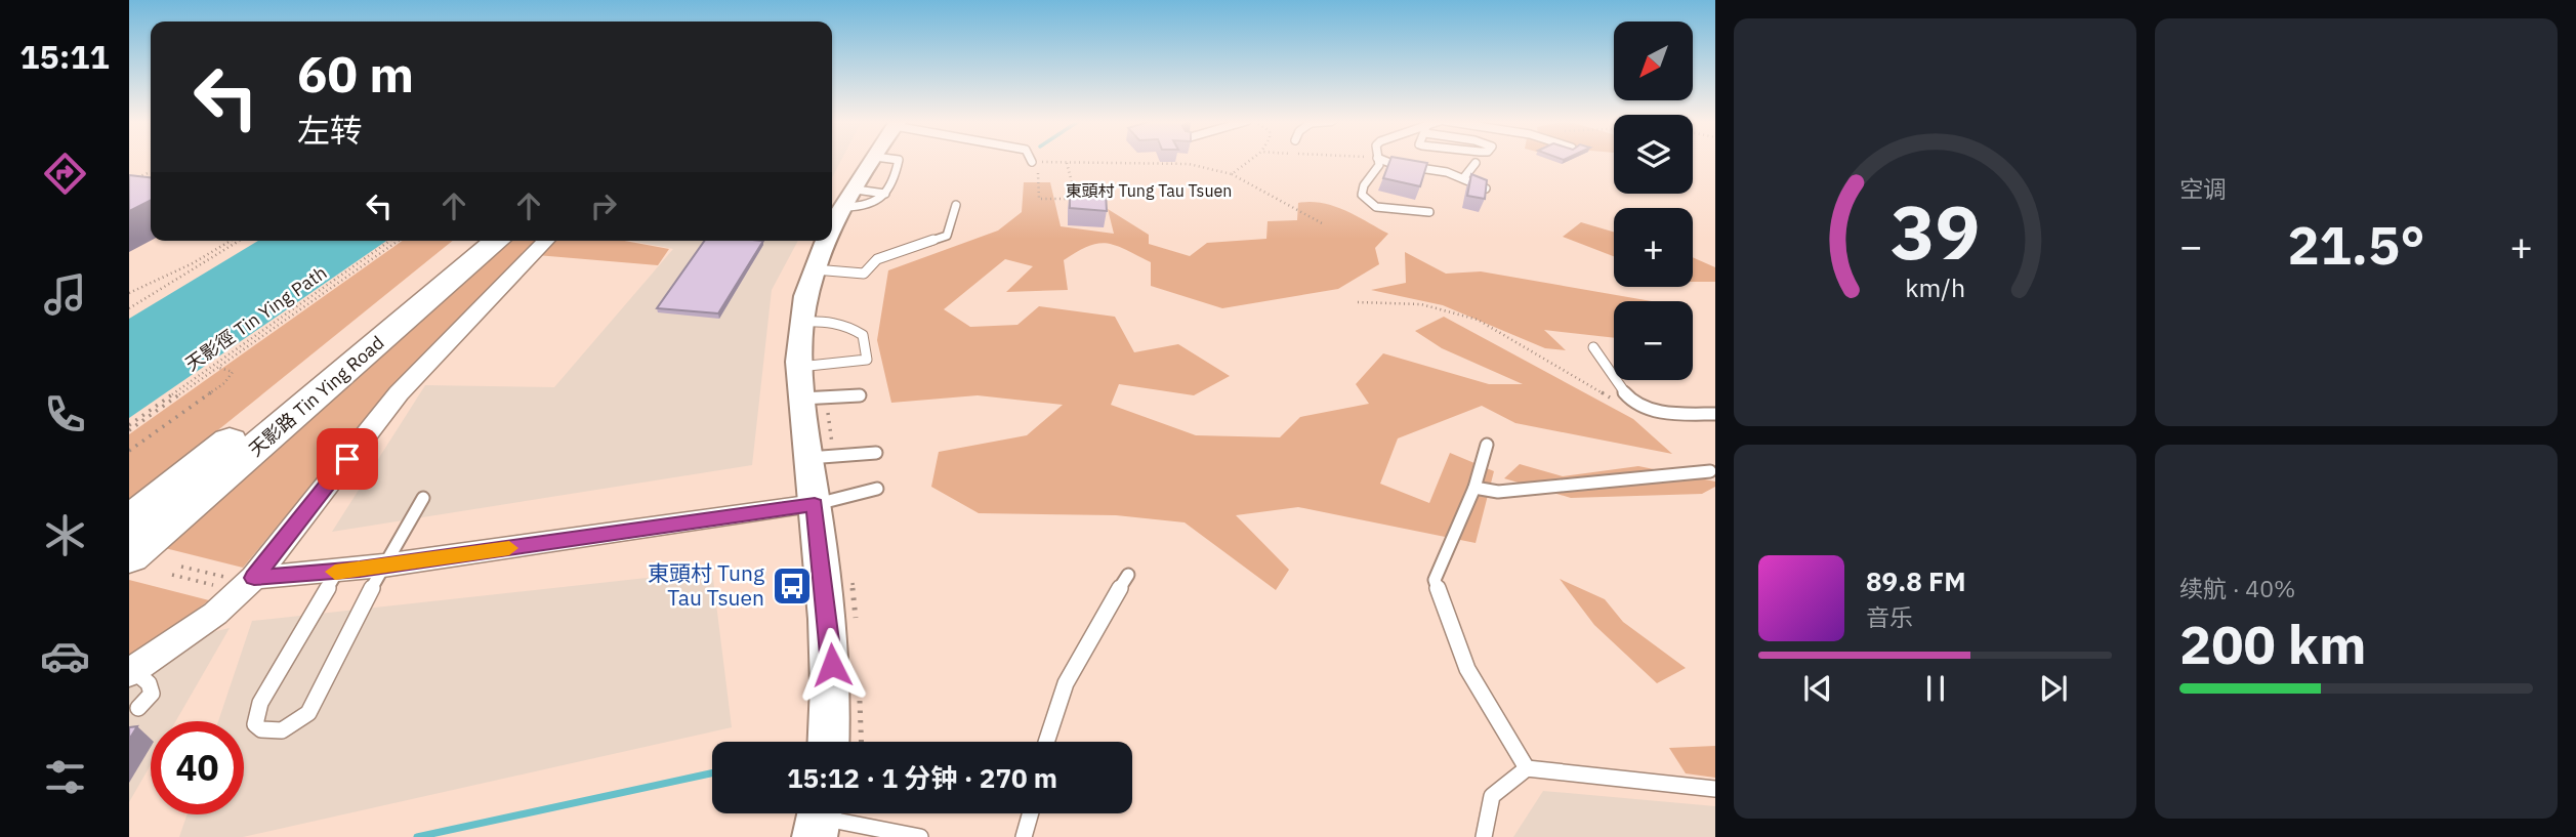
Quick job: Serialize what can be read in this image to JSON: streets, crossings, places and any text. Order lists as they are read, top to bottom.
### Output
{
  "streets": {
    "main road": ["天影路 Tin Ying Road"],
    "path": ["天影徑 Tin Ying Path"]
  },
  "districts": ["東頭村 Tung Tau Tsuen"],
  "places": {
    "bus stop": ["東頭村 Tung Tau Tsuen"]
  },
  "north": "bottom left",
  "page": {
    "tabs": "15:11",
    "tile": [
      "空调",
      ["续航 · 40%", "200 km"]
    ],
    "map_buttons": ["+", "−"],
    "turn": ["60 m", "左转"],
    "heat": ["−", "21.5°", "+"],
    "song": ["89.8 FM", "音乐"],
    "limit": "40",
    "trip": "15:12 · 1 分钟 · 270 m",
    "gauge": ["39", "km/h"]
  }
}
